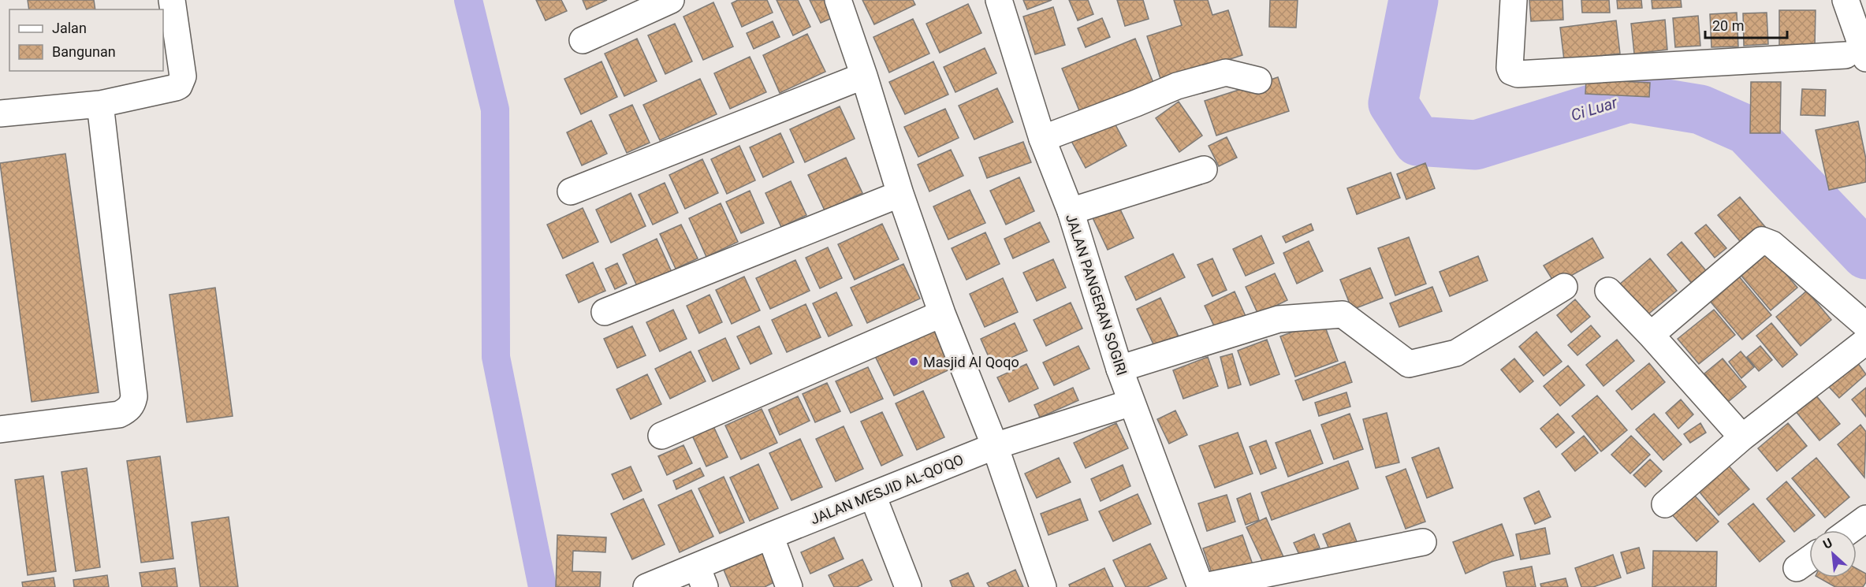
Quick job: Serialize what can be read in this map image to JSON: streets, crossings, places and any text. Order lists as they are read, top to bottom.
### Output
{
  "streets": {
    "street": ["JALAN PANGERAN SOGIRI", "JALAN MESJID AL-QO'QO"]
  },
  "crossings": [
    ["JALAN PANGERAN SOGIRI", "JALAN MESJID AL-QO'QO"]
  ],
  "water": ["Ci Luar"],
  "places": ["Masjid Al Qoqo"],
  "legend": ["Jalan", "Bangunan"],
  "scale_bar": "20 m",
  "north": "top left"
}
